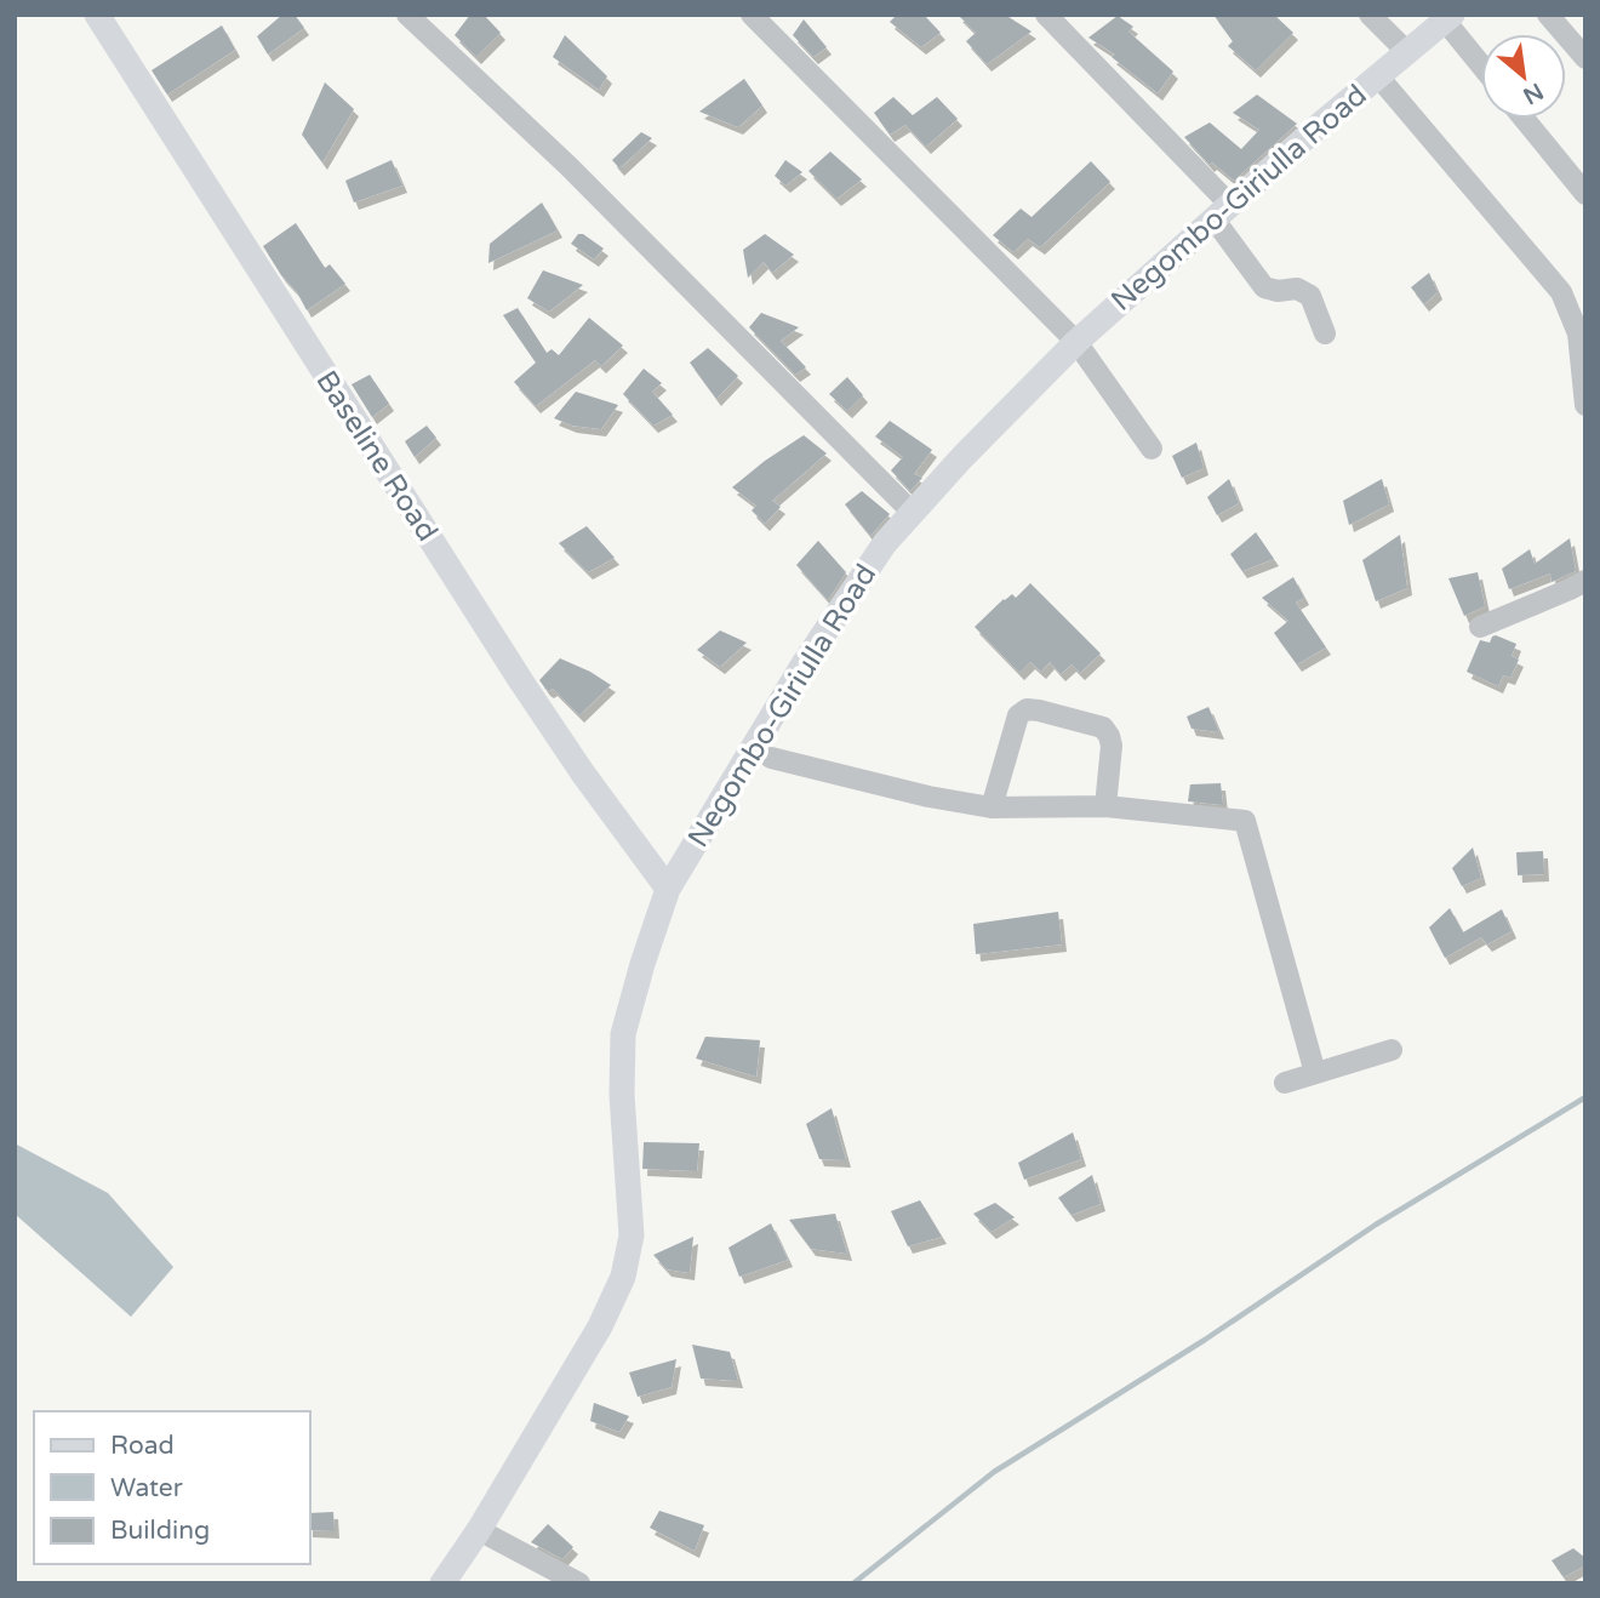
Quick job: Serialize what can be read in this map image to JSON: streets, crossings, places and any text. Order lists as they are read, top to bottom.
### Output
{
  "streets": {
    "main road": ["Negombo-Giriulla Road", "Baseline Road"]
  },
  "crossings": [
    ["Negombo-Giriulla Road", "Baseline Road"]
  ],
  "legend": ["Road", "Water", "Building"],
  "north": "bottom right"
}
